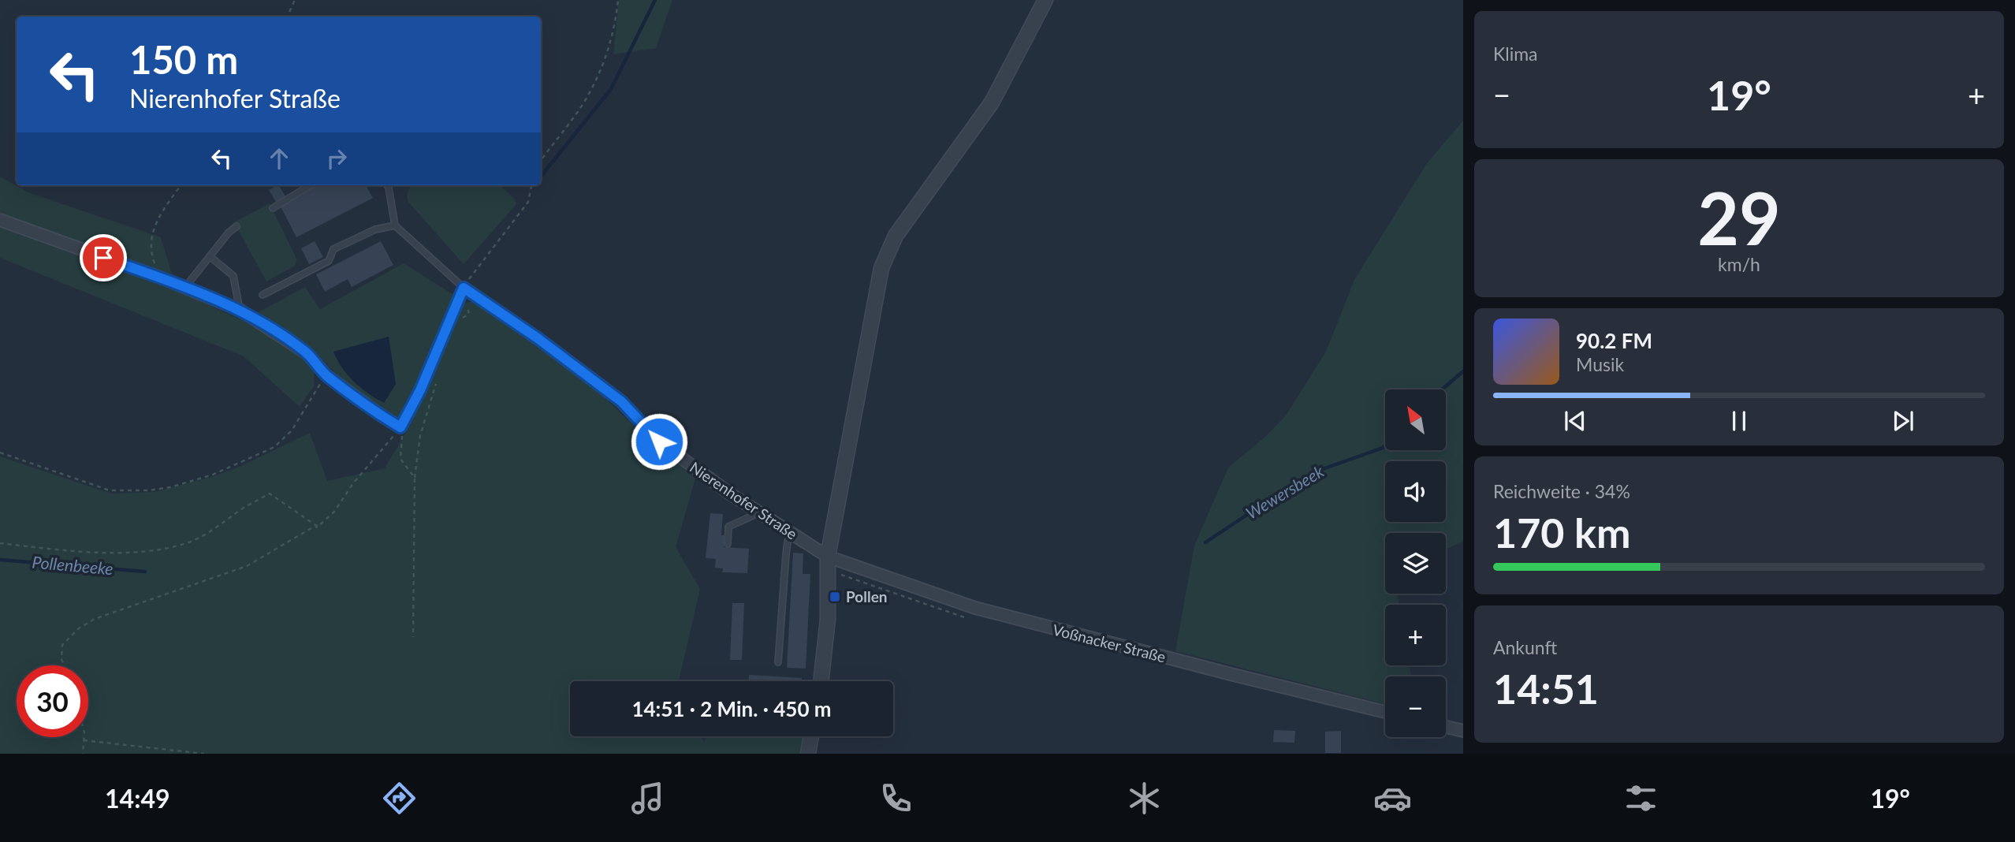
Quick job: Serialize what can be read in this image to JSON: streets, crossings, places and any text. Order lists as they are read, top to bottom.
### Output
{
  "streets": {
    "street": ["Nierenhofer Straße", "Voßnacker Straße"]
  },
  "crossings": [
    ["Nierenhofer Straße", "Voßnacker Straße"]
  ],
  "water": ["Wewersbeek", "Pollenbeeke"],
  "places": {
    "transit": ["Pollen"]
  },
  "north": "top left",
  "page": {
    "tile": [
      "Klima",
      ["29", "km/h"],
      ["Reichweite · 34%", "170 km"],
      ["Ankunft", "14:51"]
    ],
    "turn": ["150 m", "Nierenhofer Straße"],
    "heat": ["−", "19°", "+"],
    "song": ["90.2 FM", "Musik"],
    "map_buttons": ["+", "−"],
    "limit": "30",
    "trip": "14:51 · 2 Min. · 450 m",
    "tabs": ["14:49", "19°"]
  }
}
